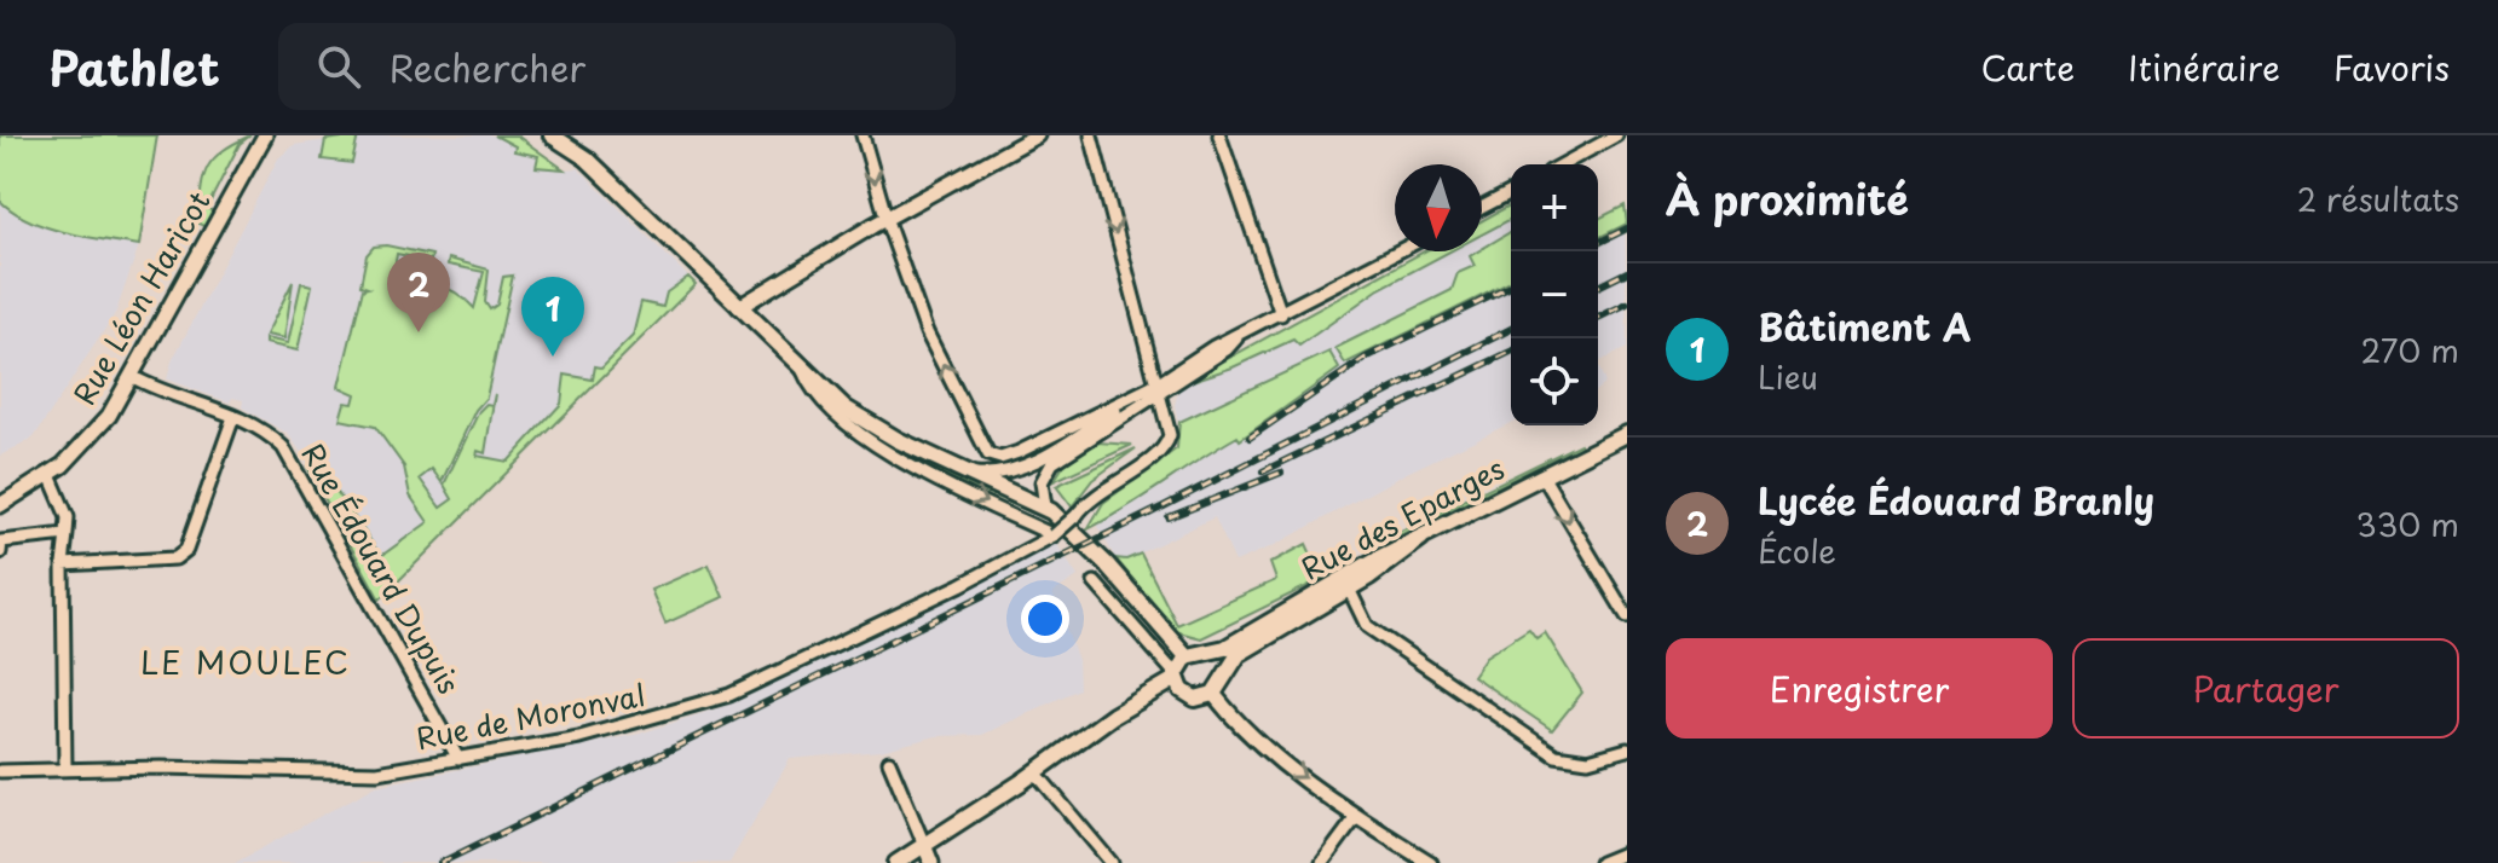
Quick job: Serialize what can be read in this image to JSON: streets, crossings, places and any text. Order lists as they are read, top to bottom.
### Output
{
  "streets": {
    "main road": ["Rue des Eparges"],
    "street": ["Rue Léon Haricot", "Rue Édouard Dupuis", "Rue de Moronval"]
  },
  "crossings": [
    ["Rue Léon Haricot", "Rue Édouard Dupuis"],
    ["Rue Édouard Dupuis", "Rue de Moronval"]
  ],
  "districts": ["LE MOULEC"],
  "north": "bottom",
  "page": {
    "header": "Pathlet",
    "search": "Rechercher",
    "nav": ["Carte", "Itinéraire", "Favoris"],
    "heading": ["À proximité", "2 résultats"],
    "map_buttons": ["+", "−"],
    "pins": ["2", "1"],
    "list": [
      {
        "mark": "1",
        "name": "Bâtiment A",
        "note": "Lieu",
        "value": "270 m"
      },
      {
        "mark": "2",
        "name": "Lycée Édouard Branly",
        "note": "École",
        "value": "330 m"
      }
    ],
    "buttons": ["Enregistrer", "Partager"]
  }
}
